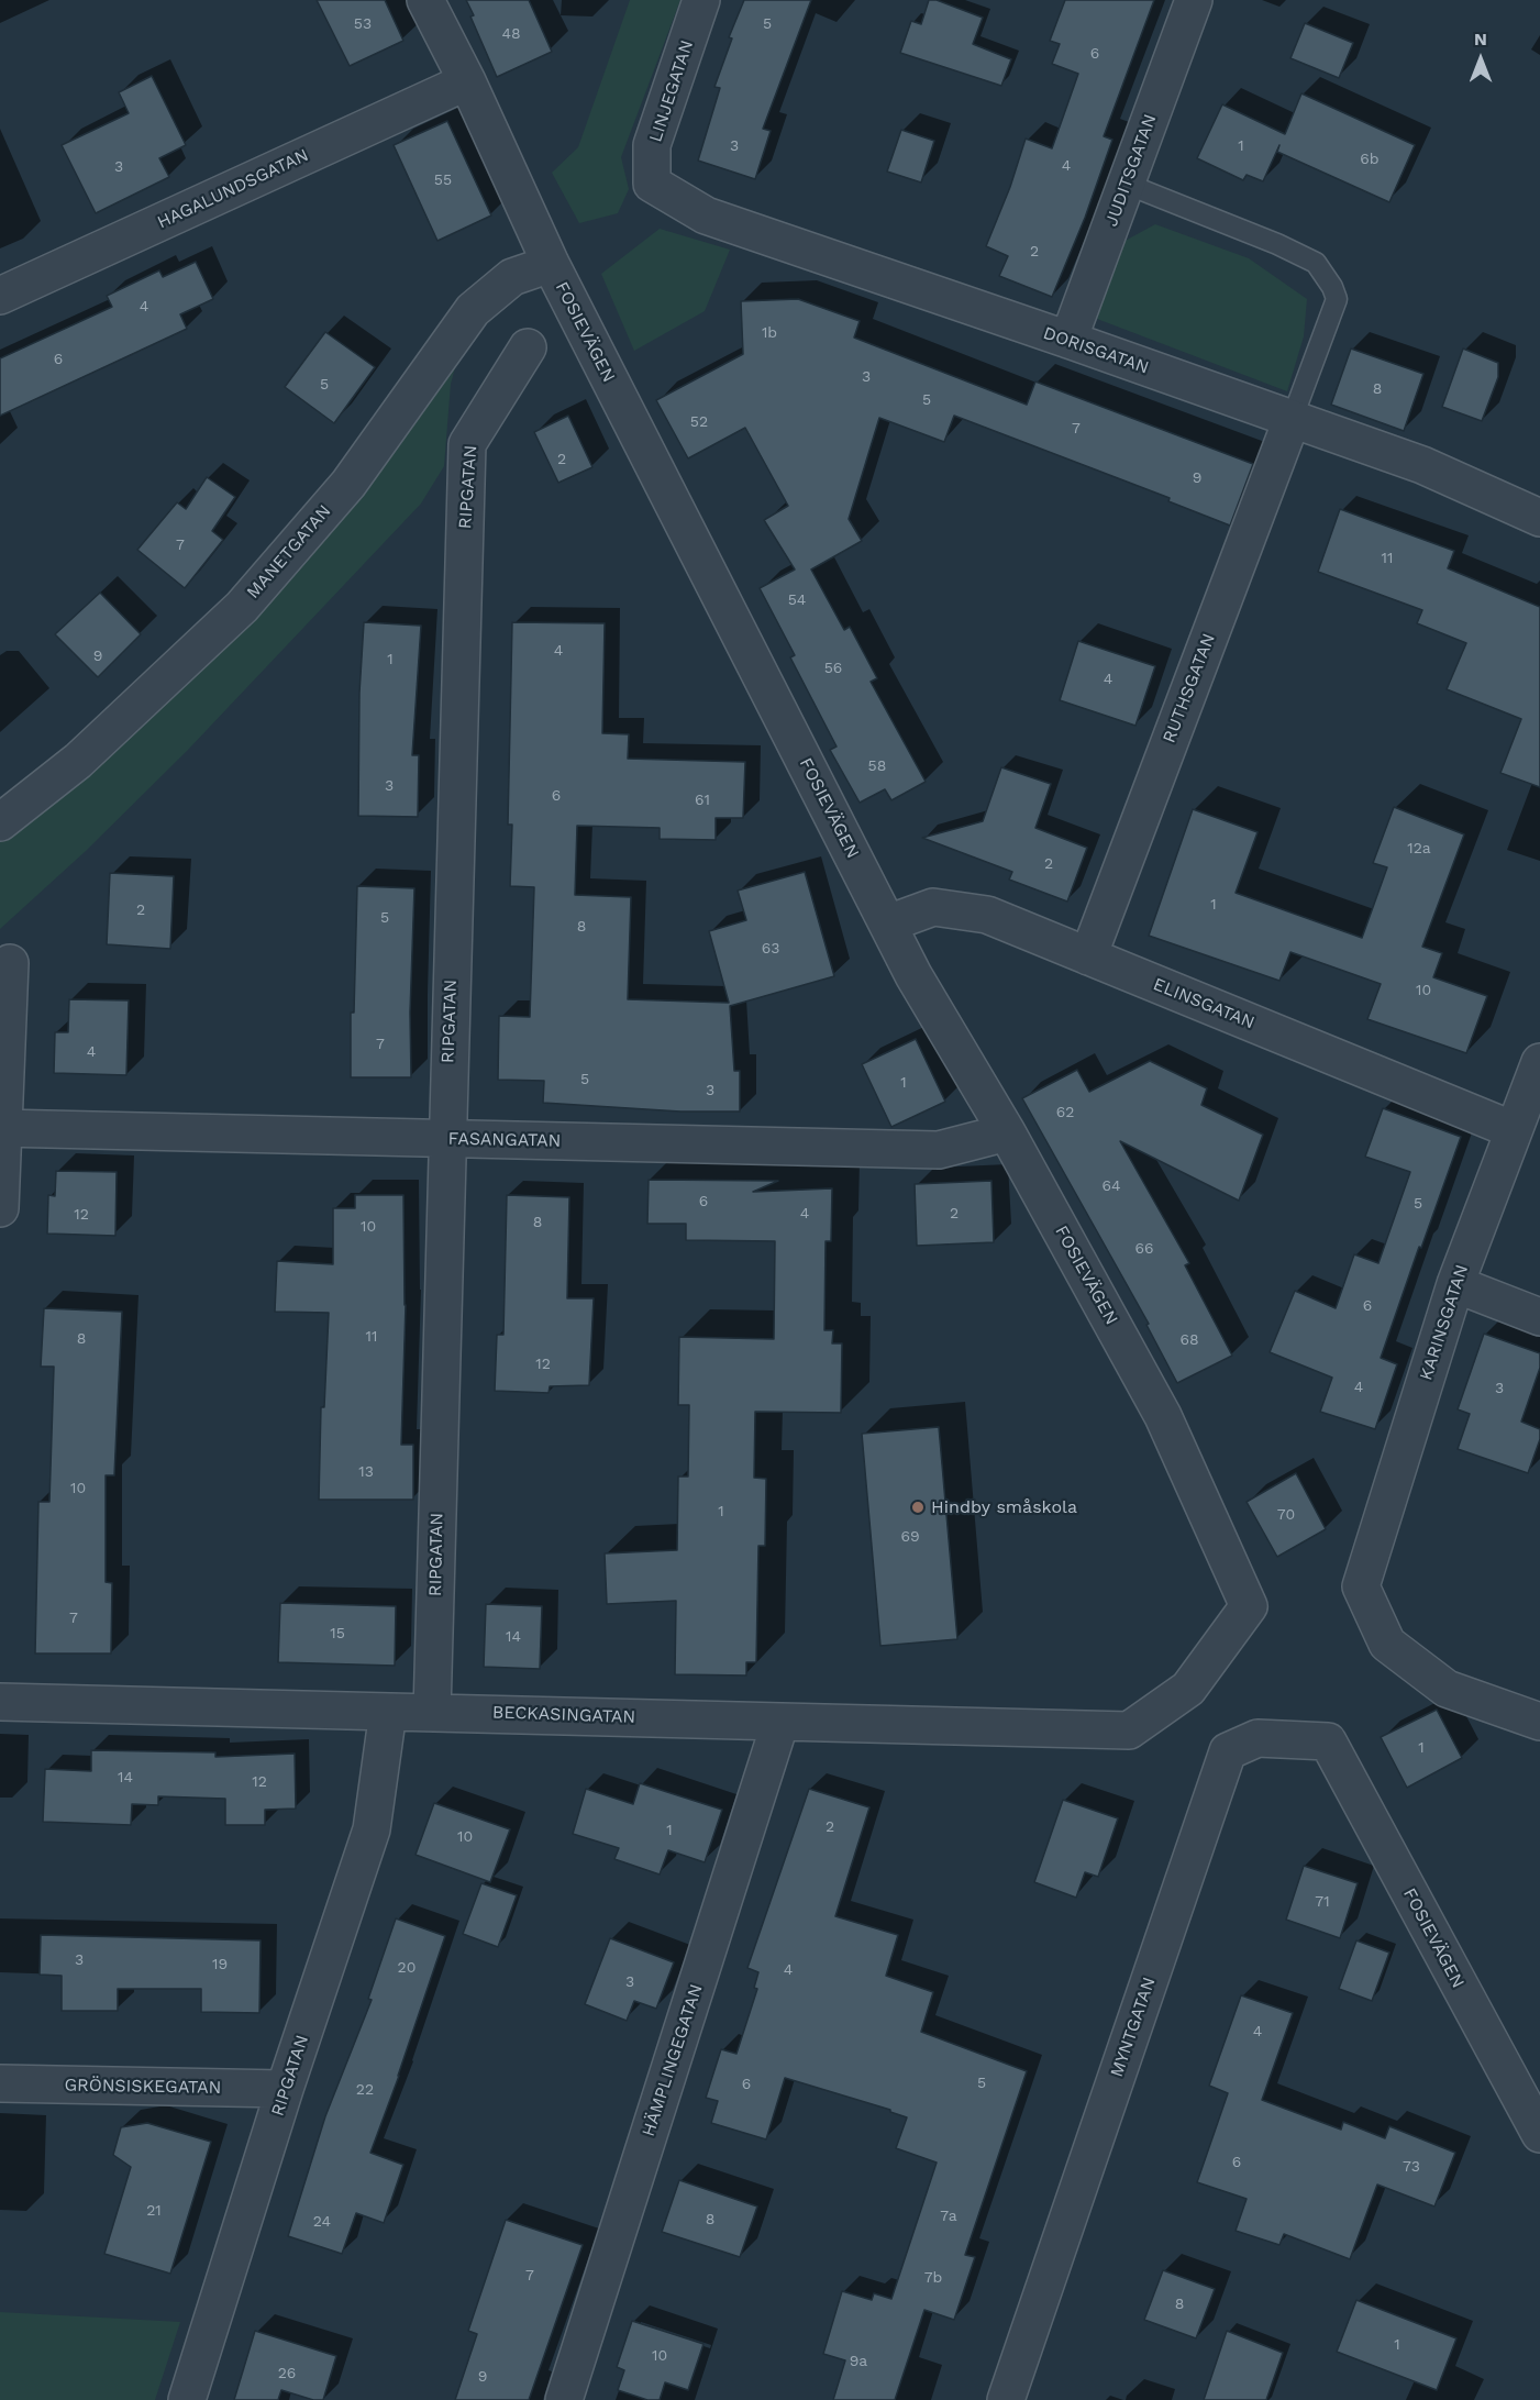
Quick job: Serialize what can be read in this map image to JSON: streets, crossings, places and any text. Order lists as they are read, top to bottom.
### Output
{
  "streets": {
    "street": [
      "LINJEGATAN",
      "JUDITSGATAN",
      "HAGALUNDSGATAN",
      "FOSIEVÄGEN",
      "DORISGATAN",
      "RIPGATAN",
      "MANETGATAN",
      "RUTHSGATAN",
      "ELINSGATAN",
      "FASANGATAN",
      "KARINSGATAN",
      "BECKASINGATAN",
      "MYNTGATAN",
      "HÄMPLINGEGATAN",
      "GRÖNSISKEGATAN"
    ]
  },
  "crossings": [
    ["LINJEGATAN", "DORISGATAN"],
    ["JUDITSGATAN", "DORISGATAN"],
    ["HAGALUNDSGATAN", "FOSIEVÄGEN"],
    ["FOSIEVÄGEN", "MANETGATAN"],
    ["FOSIEVÄGEN", "ELINSGATAN"],
    ["FOSIEVÄGEN", "FASANGATAN"],
    ["FOSIEVÄGEN", "BECKASINGATAN"],
    ["FOSIEVÄGEN", "MYNTGATAN"],
    ["DORISGATAN", "RUTHSGATAN"],
    ["RIPGATAN", "FASANGATAN"],
    ["RIPGATAN", "BECKASINGATAN"],
    ["RIPGATAN", "GRÖNSISKEGATAN"],
    ["RUTHSGATAN", "ELINSGATAN"],
    ["ELINSGATAN", "KARINSGATAN"],
    ["BECKASINGATAN", "HÄMPLINGEGATAN"]
  ],
  "places": ["Hindby småskola"],
  "house_numbers": [
    "53",
    "5",
    "48",
    "6",
    "3",
    "1",
    "6b",
    "4",
    "3",
    "55",
    "2",
    "4",
    "1b",
    "6",
    "3",
    "5",
    "8",
    "5",
    "52",
    "7",
    "2",
    "9",
    "7",
    "11",
    "54",
    "4",
    "9",
    "1",
    "56",
    "4",
    "58",
    "3",
    "6",
    "61",
    "12a",
    "2",
    "1",
    "2",
    "5",
    "8",
    "63",
    "10",
    "7",
    "4",
    "5",
    "1",
    "3",
    "62",
    "64",
    "6",
    "5",
    "4",
    "2",
    "12",
    "8",
    "10",
    "66",
    "6",
    "11",
    "8",
    "68",
    "12",
    "4",
    "3",
    "13",
    "10",
    "1",
    "70",
    "69",
    "7",
    "15",
    "14",
    "1",
    "14",
    "12",
    "2",
    "1",
    "10",
    "71",
    "3",
    "19",
    "20",
    "4",
    "3",
    "4",
    "5",
    "6",
    "22",
    "6",
    "73",
    "21",
    "7a",
    "8",
    "24",
    "7",
    "7b",
    "8",
    "1",
    "10",
    "9a",
    "26",
    "9"
  ],
  "north": "top"
}
